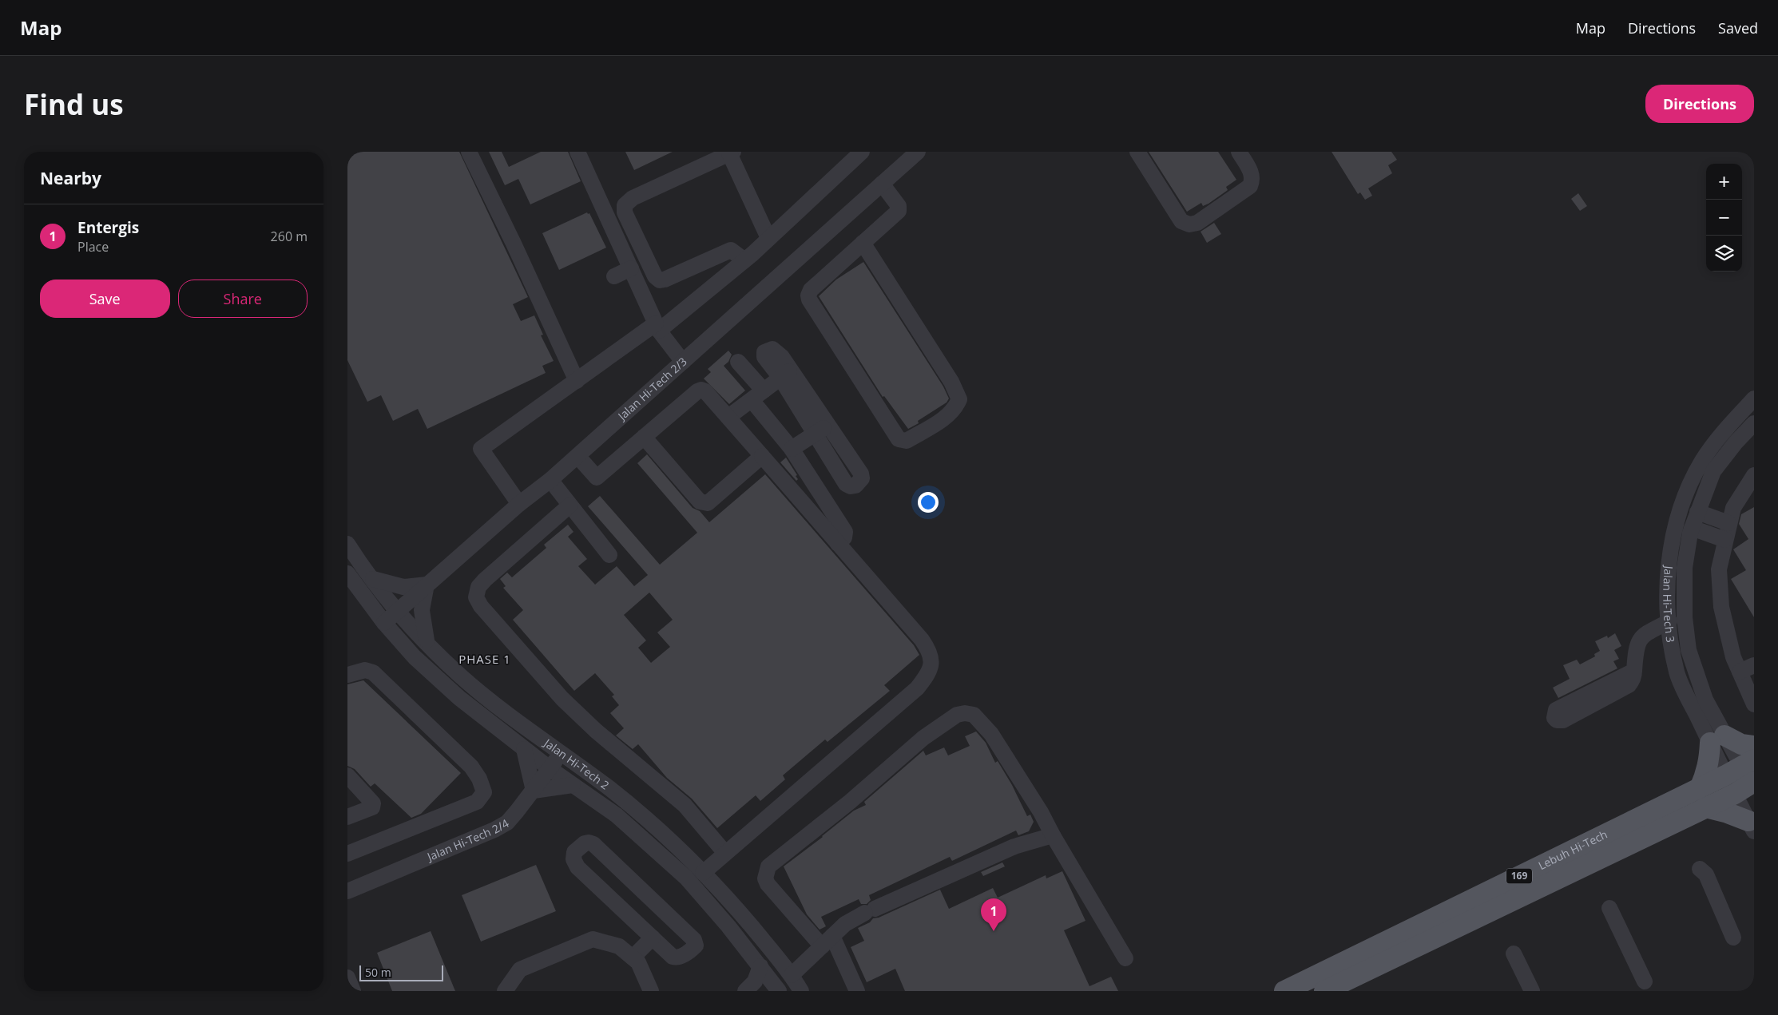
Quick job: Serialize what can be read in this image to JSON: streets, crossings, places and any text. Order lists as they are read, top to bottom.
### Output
{
  "streets": {
    "main road": ["Lebuh Hi-Tech", "169"],
    "street": [
      "Jalan Hi-Tech 2/3",
      "Jalan Hi-Tech 3",
      "Jalan Hi-Tech 2",
      "Jalan Hi-Tech 2/4"
    ]
  },
  "crossings": [
    ["Jalan Hi-Tech 2/3", "Jalan Hi-Tech 2"],
    ["Jalan Hi-Tech 3", "Lebuh Hi-Tech"],
    ["Jalan Hi-Tech 2", "Jalan Hi-Tech 2/4"]
  ],
  "districts": ["PHASE 1"],
  "scale_bar": "50 m",
  "page": {
    "header": "Map",
    "nav": ["Map", "Directions", "Saved"],
    "buttons": [
      "Directions",
      ["Save", "Share"]
    ],
    "title": "Find us",
    "heading": "Nearby",
    "map_buttons": ["+", "−"],
    "list": [
      {
        "mark": "1",
        "name": "Entergis",
        "note": "Place",
        "value": "260 m"
      }
    ],
    "pins": "1",
    "scale": "50 m"
  }
}
